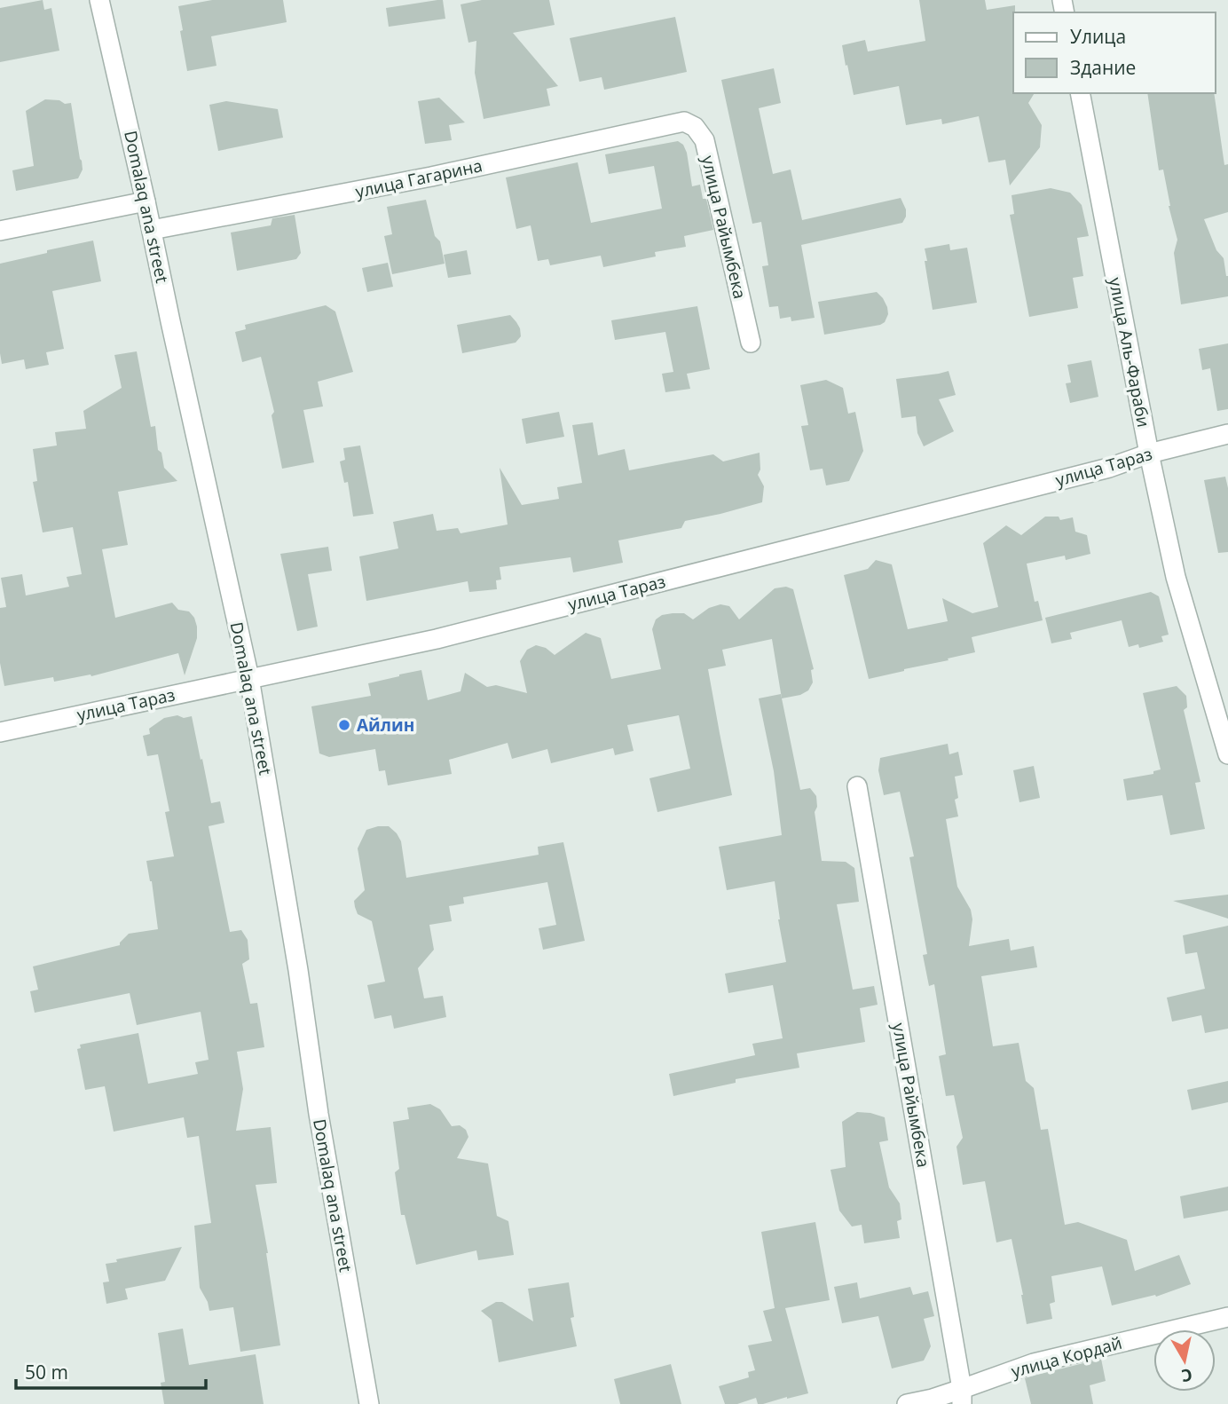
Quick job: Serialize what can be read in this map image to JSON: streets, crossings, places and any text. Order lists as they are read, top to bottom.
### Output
{
  "streets": {
    "street": [
      "улица Гагарина",
      "Domalaq ana street",
      "улица Райымбека",
      "улица Аль-Фараби",
      "улица Тараз",
      "улица Кордай"
    ]
  },
  "crossings": [
    ["улица Гагарина", "Domalaq ana street"],
    ["улица Гагарина", "улица Райымбека"],
    ["Domalaq ana street", "улица Тараз"],
    ["улица Райымбека", "улица Кордай"],
    ["улица Аль-Фараби", "улица Тараз"]
  ],
  "places": ["Айлин"],
  "legend": ["Улица", "Здание"],
  "scale_bar": "50 m",
  "north": "bottom"
}
